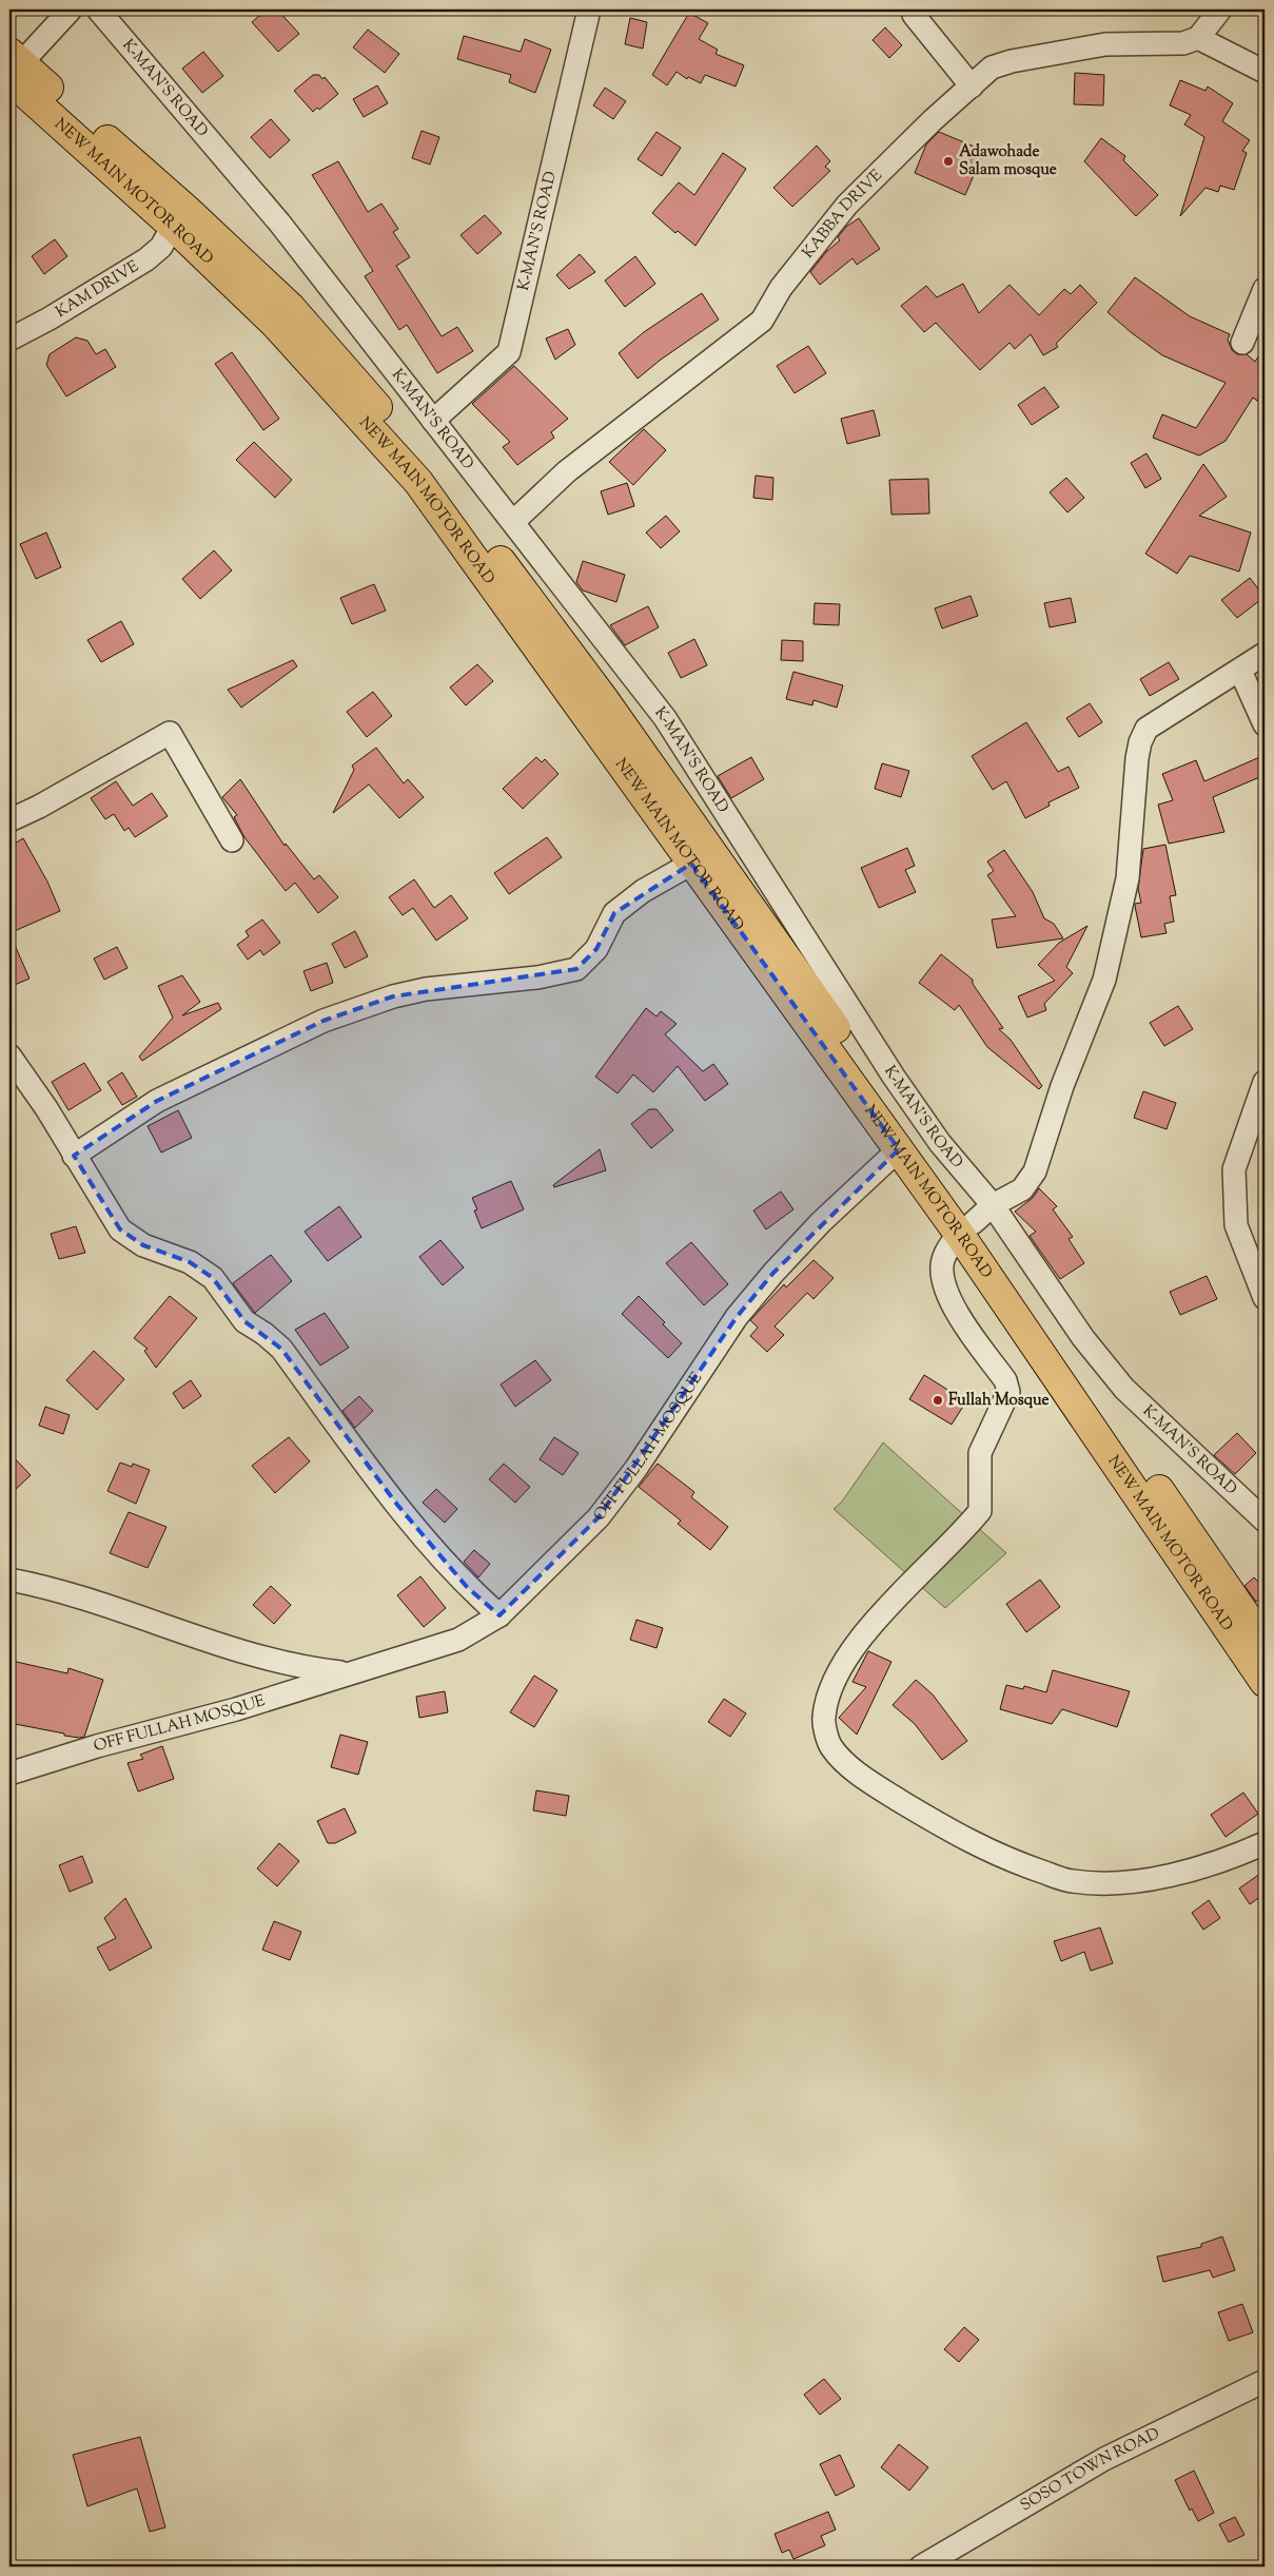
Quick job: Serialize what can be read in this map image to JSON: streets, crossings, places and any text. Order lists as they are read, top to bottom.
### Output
{
  "streets": {
    "highway": ["NEW MAIN MOTOR ROAD"],
    "street": [
      "K-MAN'S ROAD",
      "KABBA DRIVE",
      "KAM DRIVE",
      "OFF FULLAH MOSQUE",
      "SOSO TOWN ROAD"
    ]
  },
  "crossings": [
    ["K-MAN'S ROAD", "NEW MAIN MOTOR ROAD"],
    ["K-MAN'S ROAD", "KABBA DRIVE"],
    ["NEW MAIN MOTOR ROAD", "KAM DRIVE"],
    ["NEW MAIN MOTOR ROAD", "OFF FULLAH MOSQUE"]
  ],
  "places": ["Adawohade Salam mosque", "Fullah Mosque"]
}
